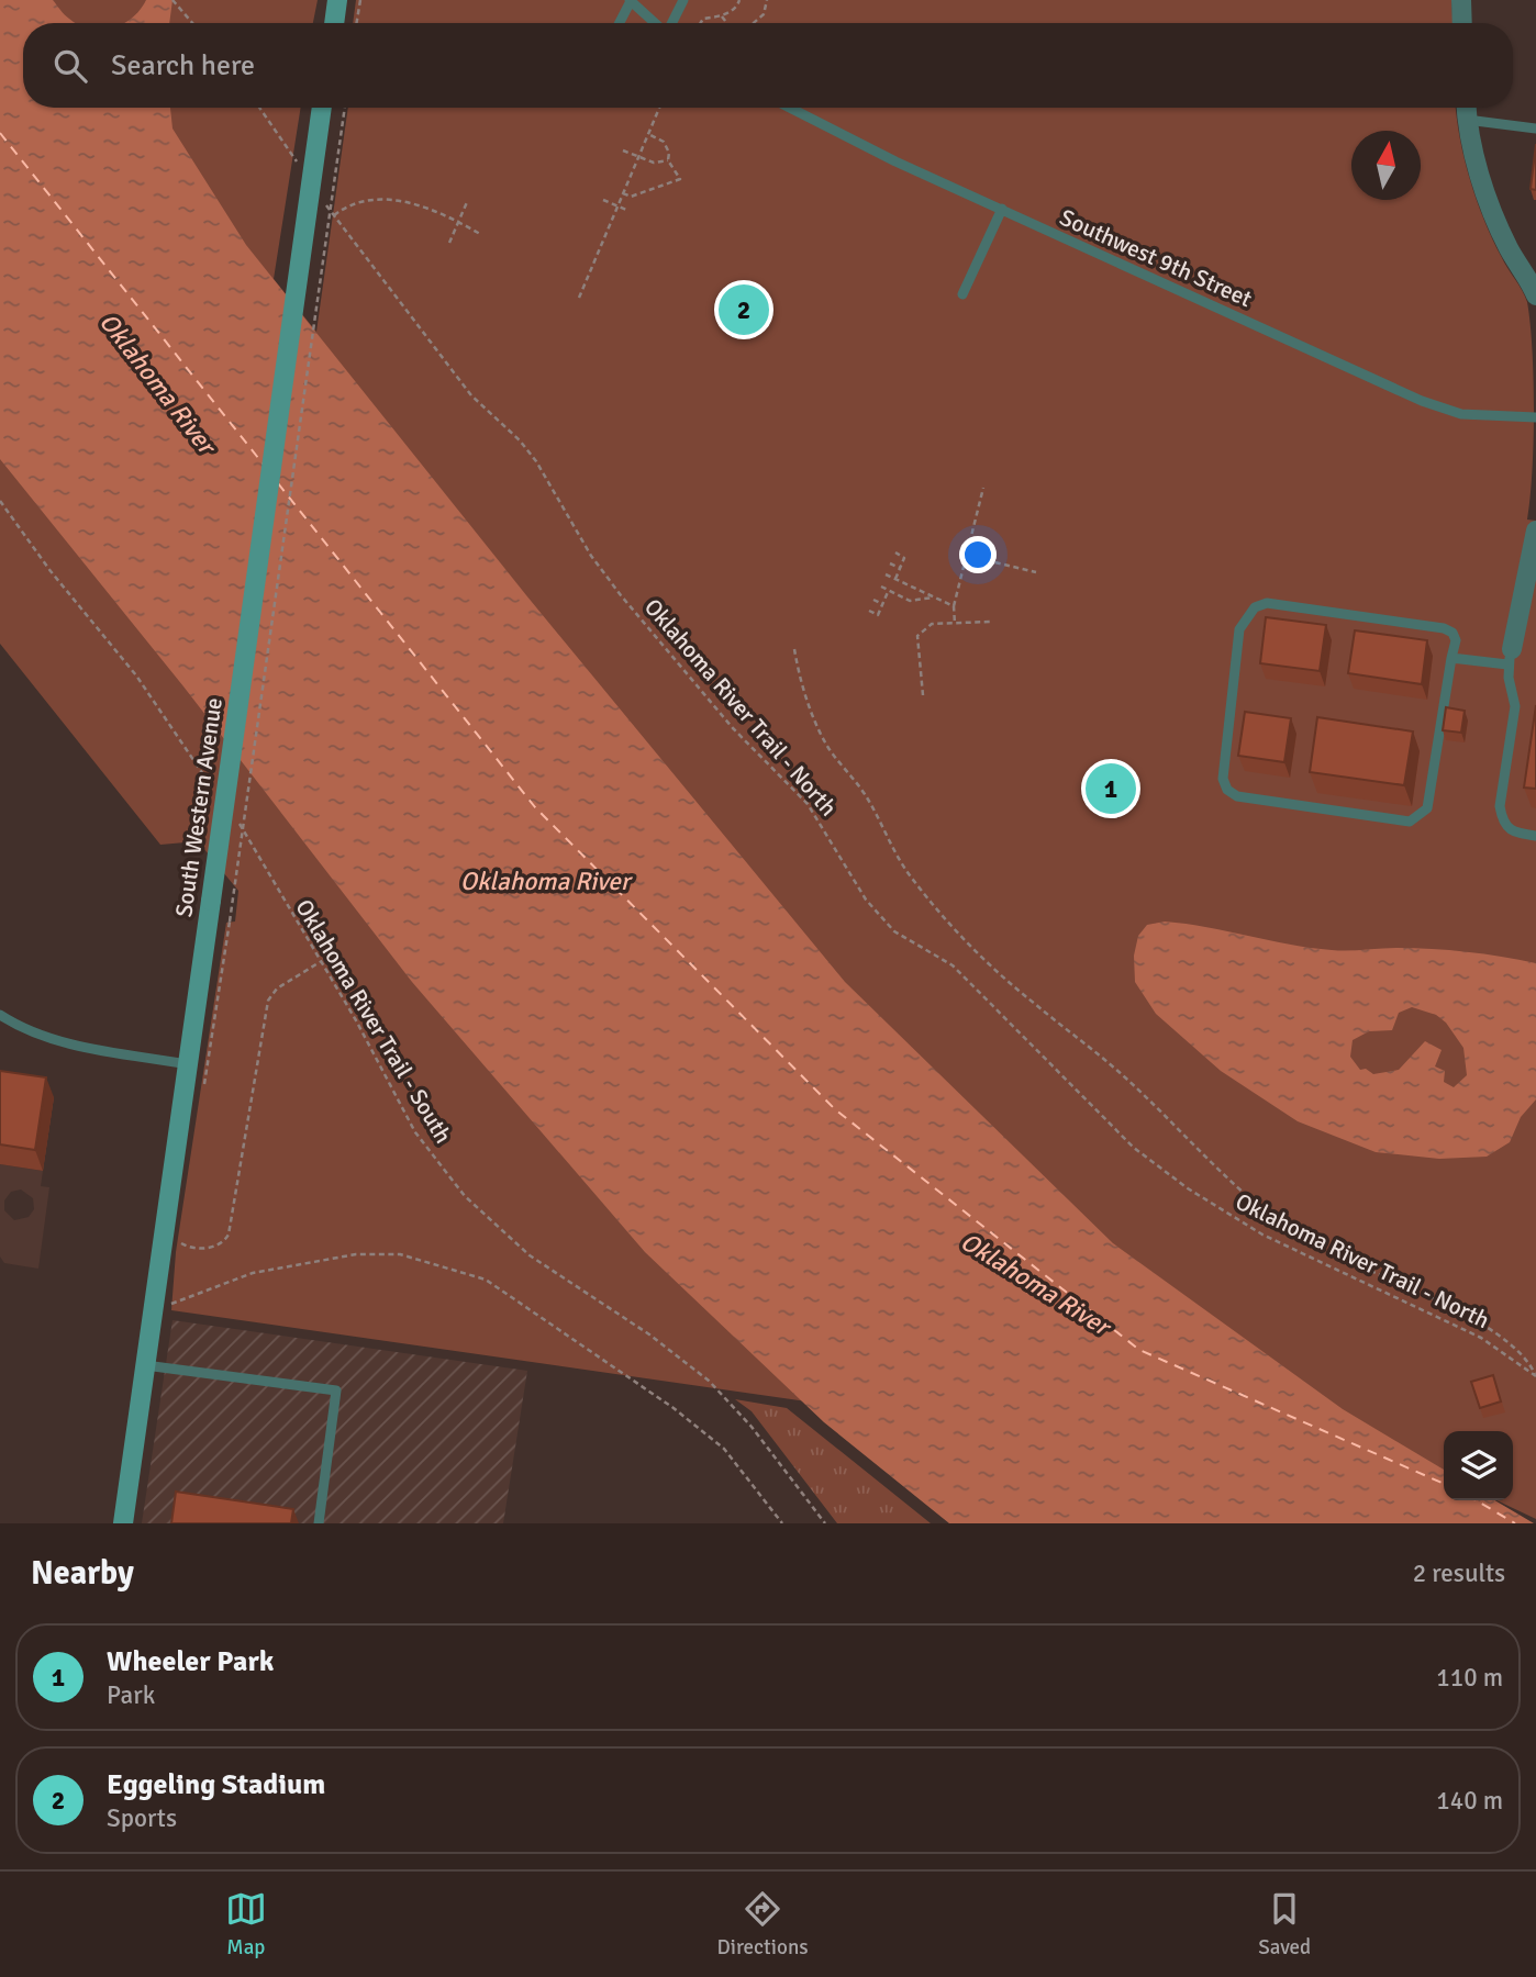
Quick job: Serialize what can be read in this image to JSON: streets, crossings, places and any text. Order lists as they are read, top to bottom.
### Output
{
  "streets": {
    "main road": ["South Western Avenue"],
    "lane": ["Southwest 9th Street"],
    "path": ["Oklahoma River Trail - North", "Oklahoma River Trail - South"]
  },
  "water": ["Oklahoma River"],
  "north": "top",
  "page": {
    "search": "Search here",
    "pins": ["2", "1"],
    "heading": ["Nearby", "2 results"],
    "list": [
      {
        "mark": "1",
        "name": "Wheeler Park",
        "note": "Park",
        "value": "110 m"
      },
      {
        "mark": "2",
        "name": "Eggeling Stadium",
        "note": "Sports",
        "value": "140 m"
      }
    ],
    "nav": ["Map", "Directions", "Saved"]
  }
}
